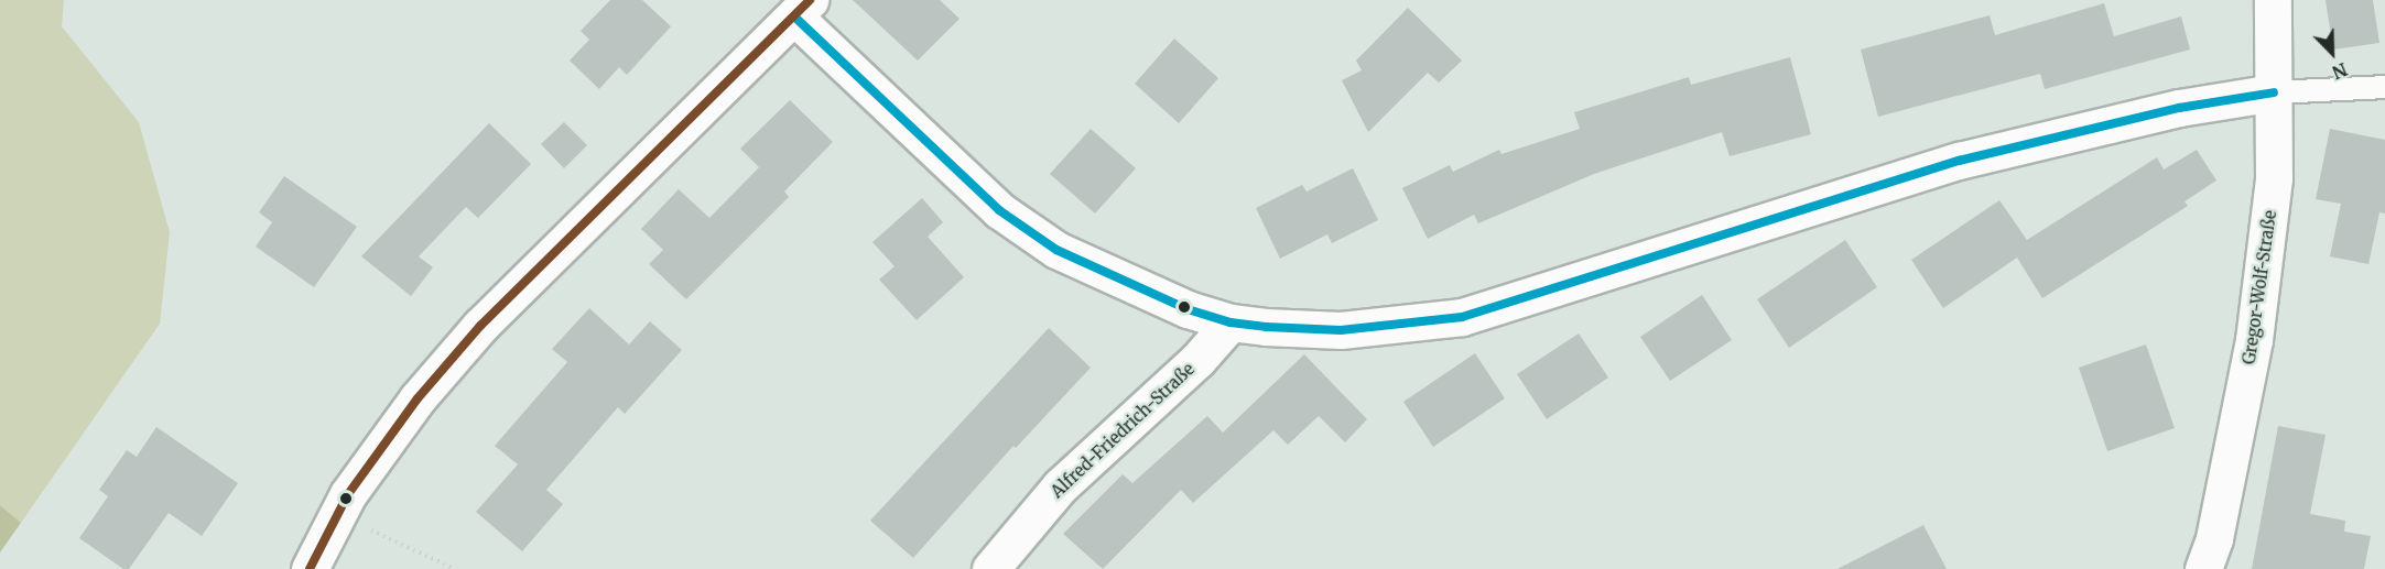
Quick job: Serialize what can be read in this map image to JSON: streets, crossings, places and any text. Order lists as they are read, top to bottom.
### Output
{
  "streets": {
    "street": ["Gregor-Wolf-Straße", "Alfred-Friedrich-Straße"]
  },
  "north": "bottom right"
}
